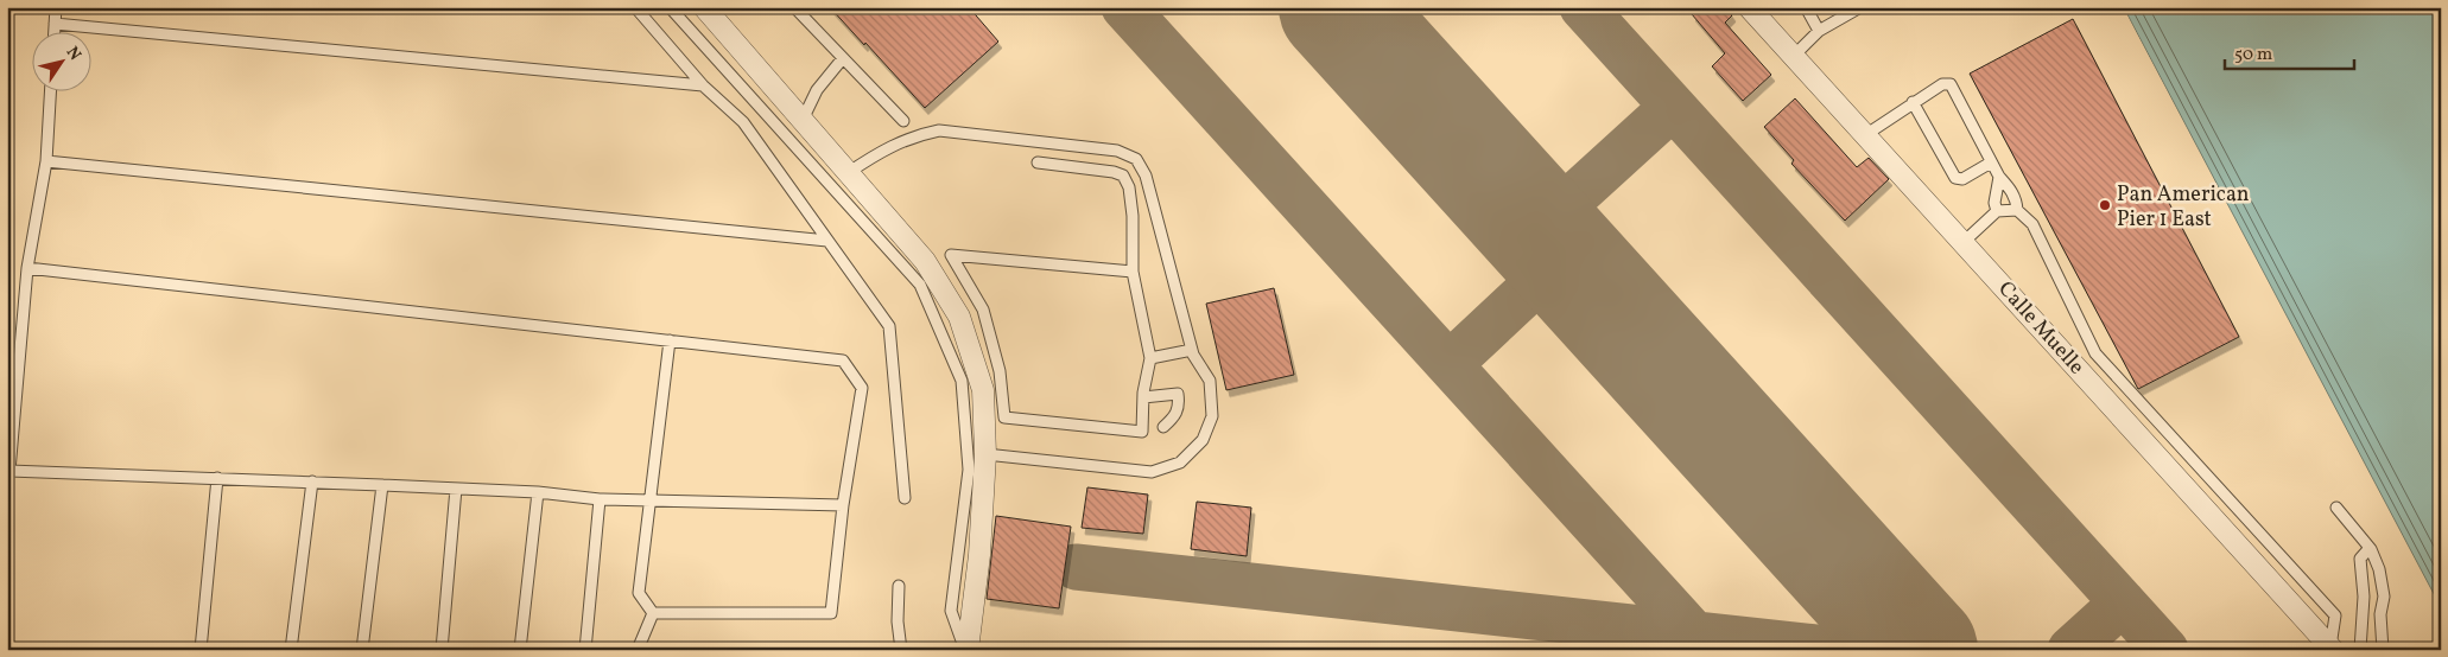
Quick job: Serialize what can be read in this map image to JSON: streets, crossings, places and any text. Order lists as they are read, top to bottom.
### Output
{
  "streets": {
    "street": ["Calle Muelle"]
  },
  "places": ["Pan American Pier 1 East"],
  "scale_bar": "50 m",
  "north": "top right"
}
